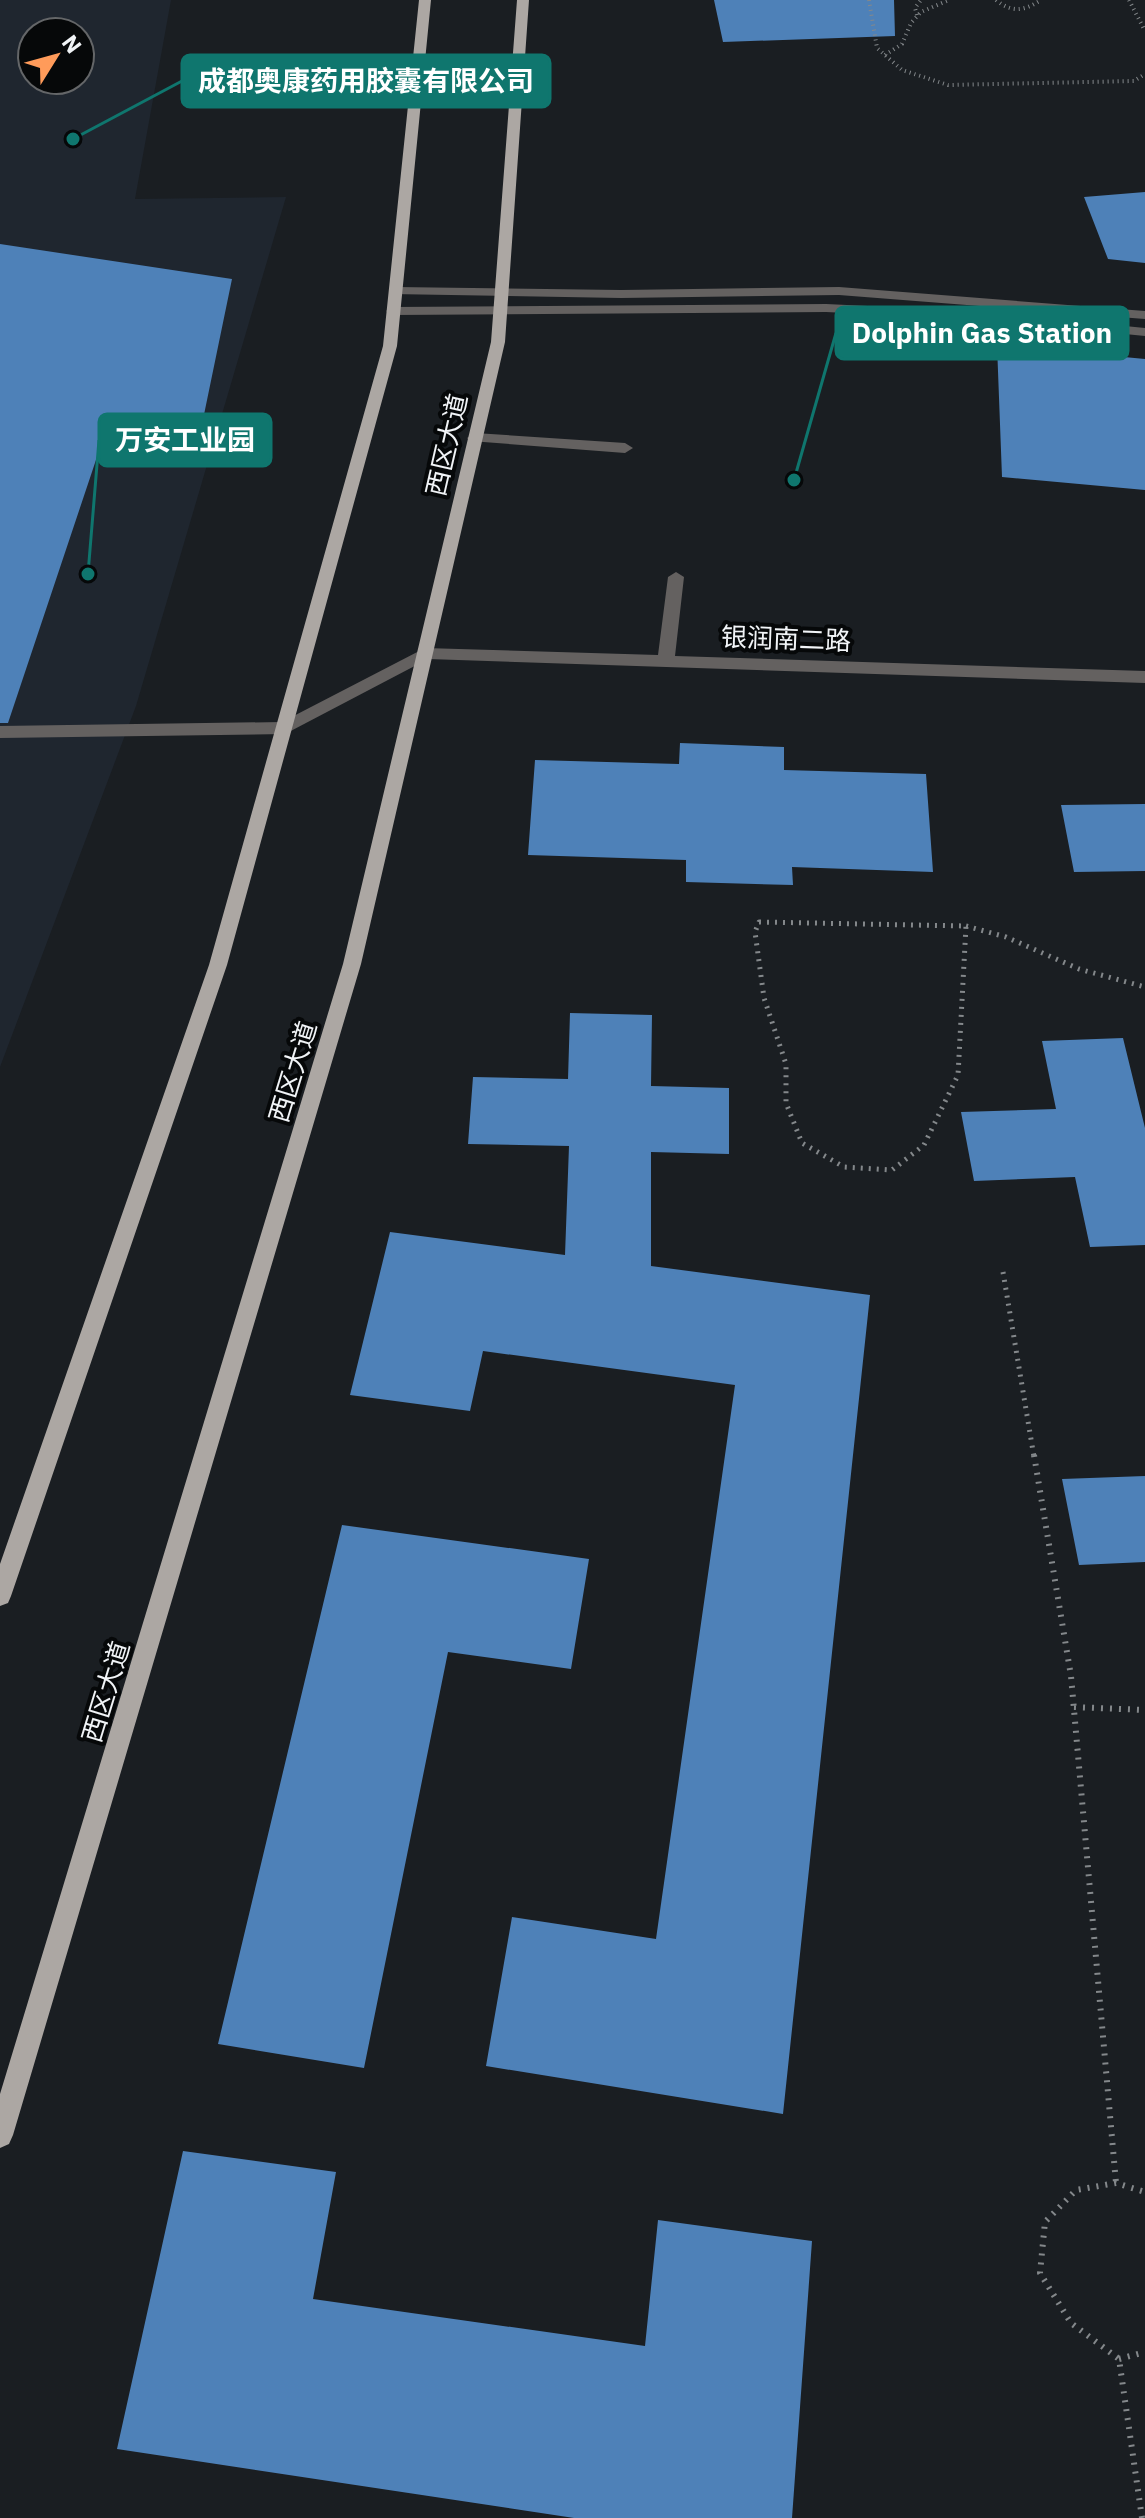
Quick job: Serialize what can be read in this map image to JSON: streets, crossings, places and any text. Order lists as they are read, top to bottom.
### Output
{
  "streets": {
    "main road": ["西区大道"],
    "street": ["银润南二路"]
  },
  "crossings": [
    ["西区大道", "银润南二路"]
  ],
  "places": ["成都奥康药用胶囊有限公司", "Dolphin Gas Station", "万安工业园"],
  "north": "top right"
}
